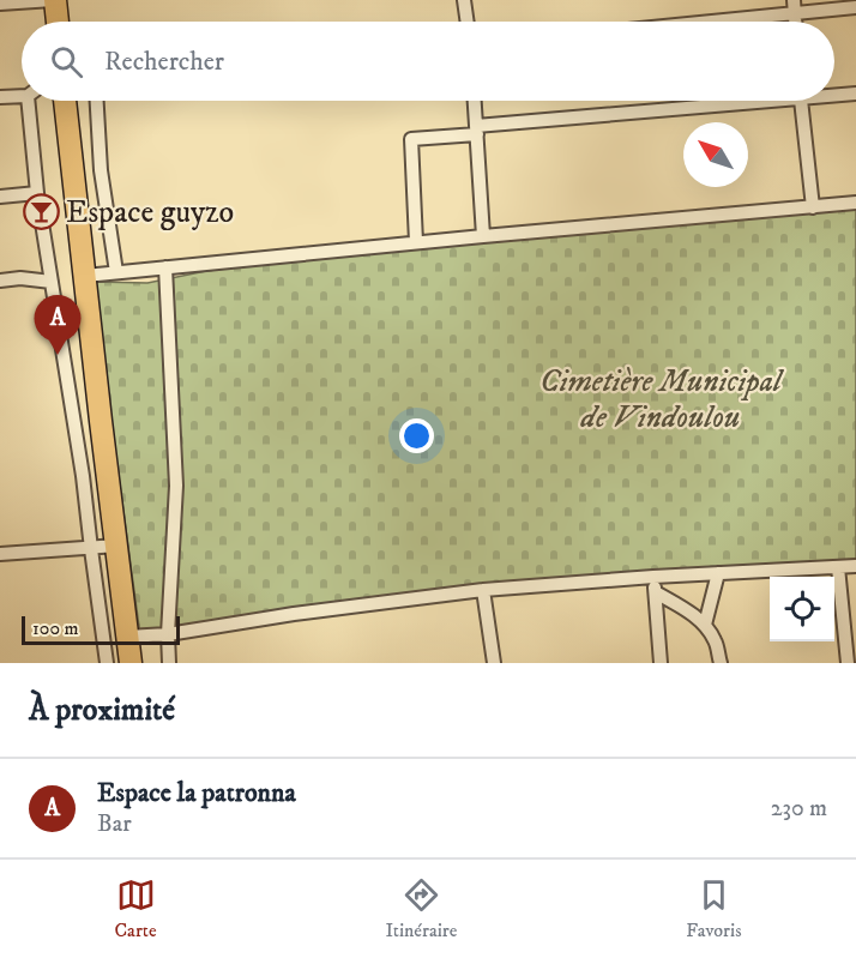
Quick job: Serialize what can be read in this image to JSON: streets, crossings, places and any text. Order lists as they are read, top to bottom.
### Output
{
  "parks": ["Cimetière Municipal de Vindoulou"],
  "places": {
    "bar": ["Espace guyzo"]
  },
  "scale_bar": "100 m",
  "north": "top left",
  "page": {
    "search": "Rechercher",
    "pins": "A",
    "scale": "100 m",
    "heading": "À proximité",
    "list": [
      {
        "mark": "A",
        "name": "Espace la patronna",
        "note": "Bar",
        "value": "230 m"
      }
    ],
    "nav": ["Carte", "Itinéraire", "Favoris"]
  }
}
